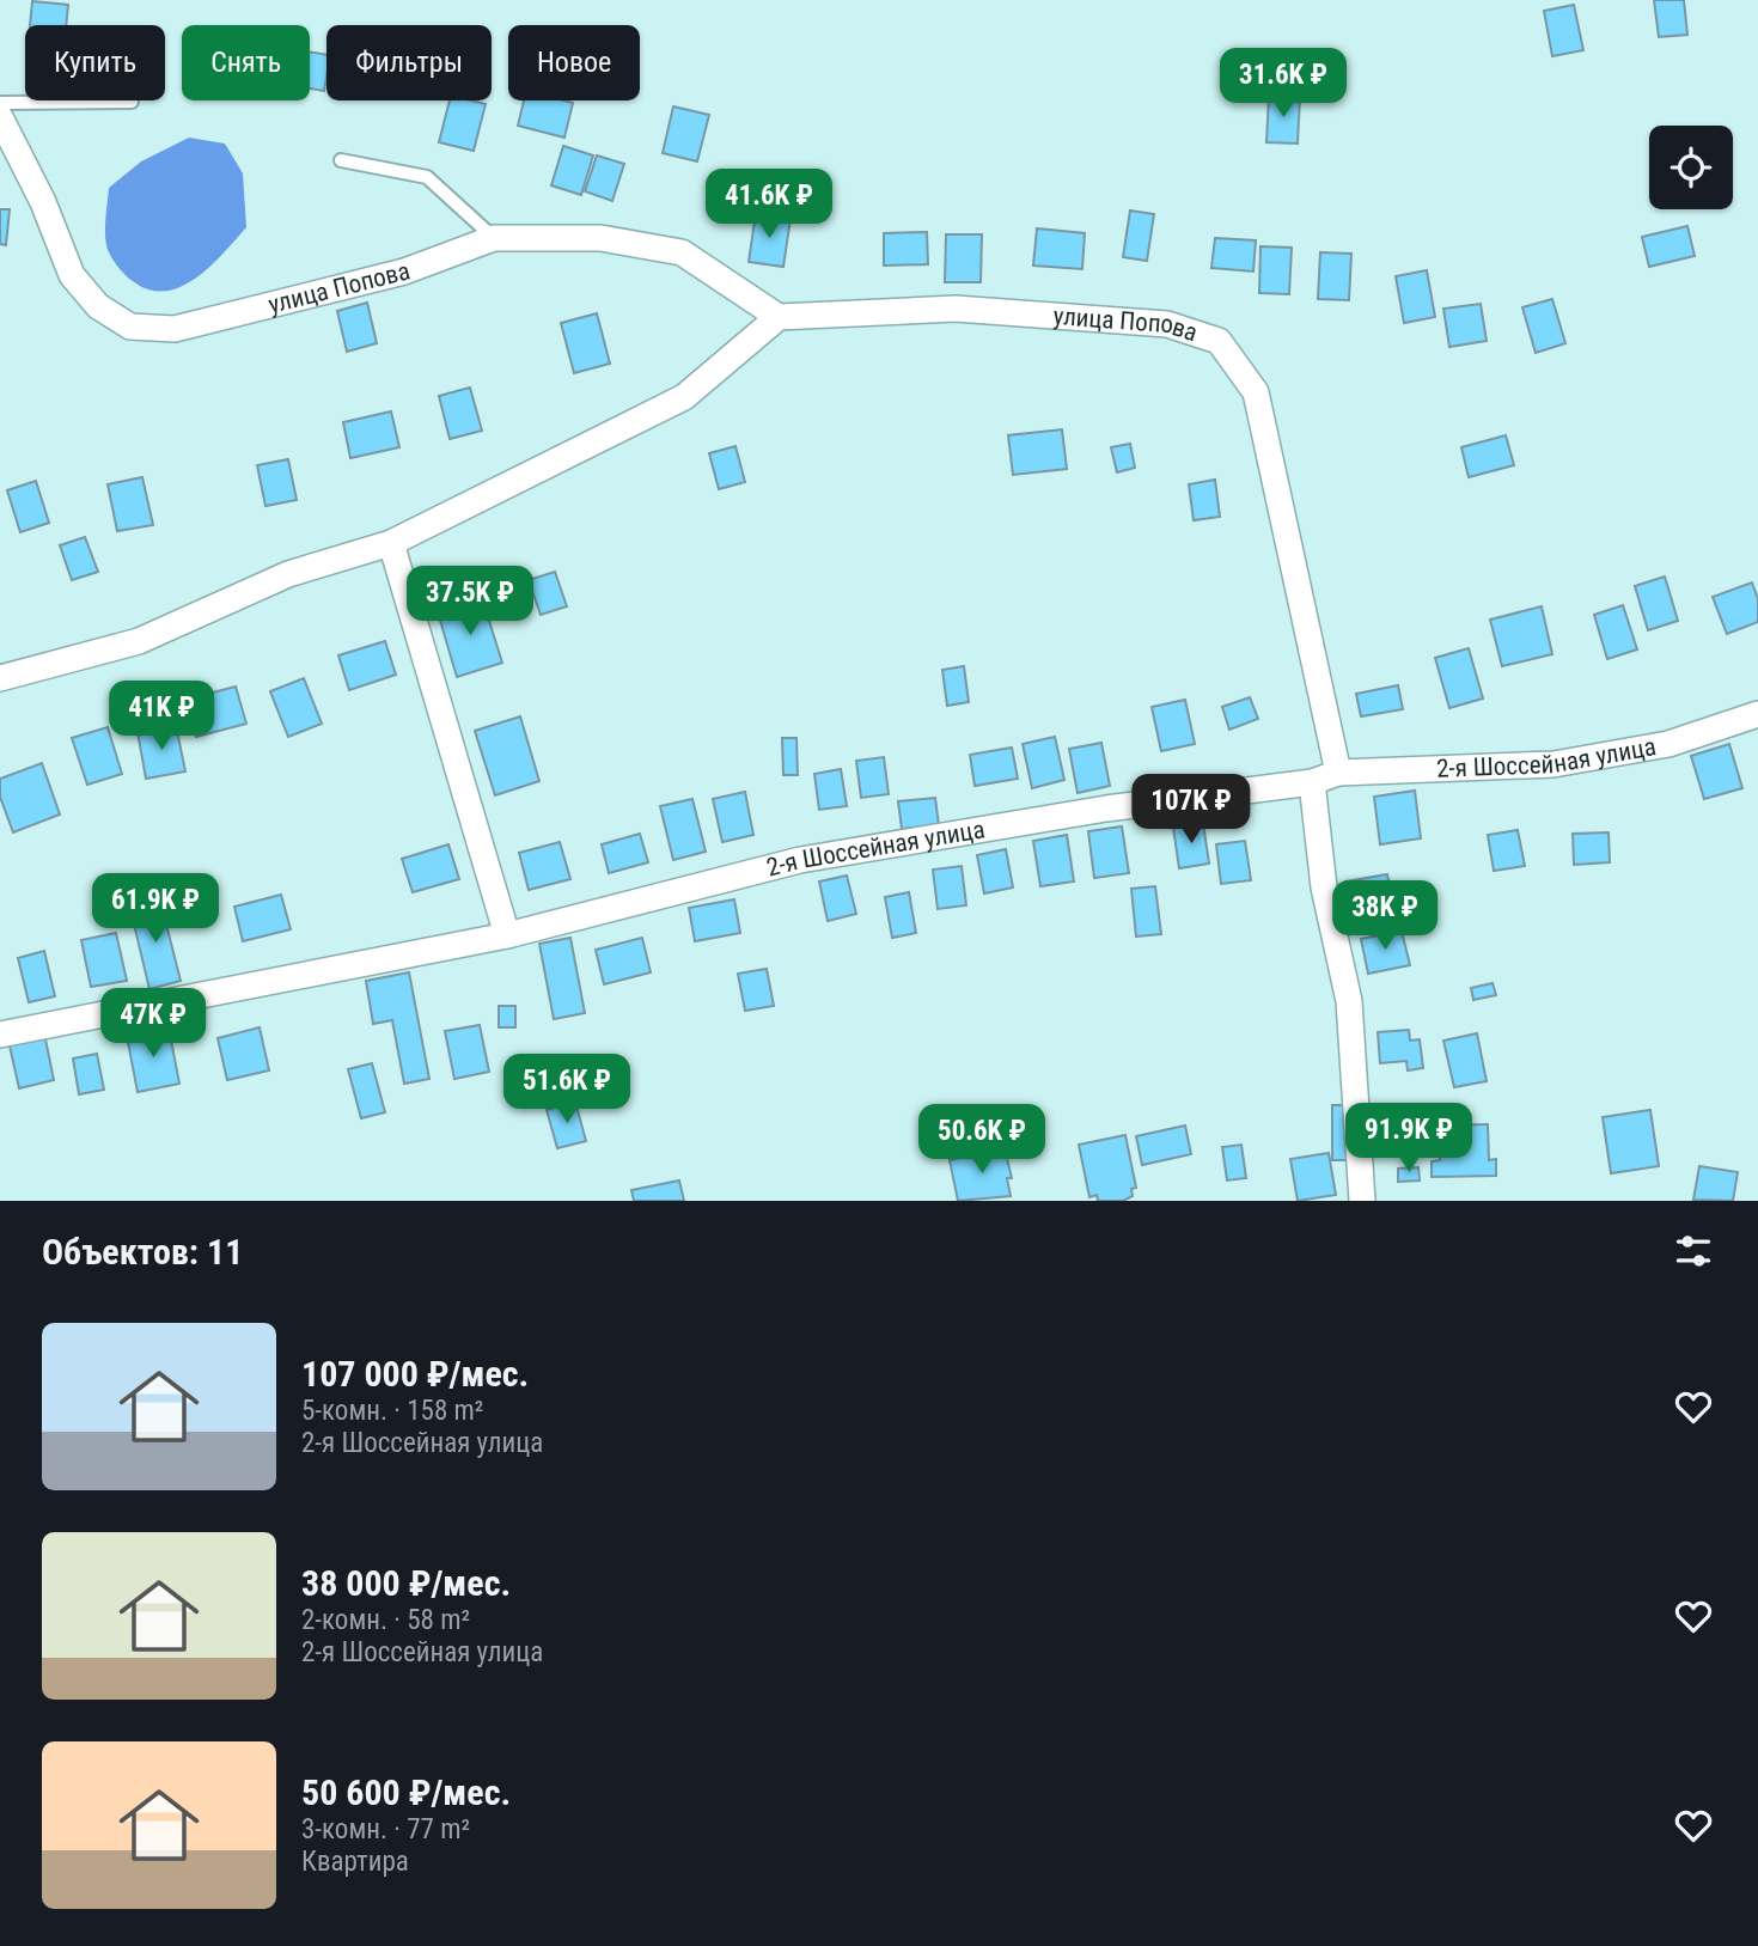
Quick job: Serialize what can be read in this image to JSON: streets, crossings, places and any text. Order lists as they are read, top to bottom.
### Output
{
  "streets": {
    "street": ["улица Попова", "2-я Шоссейная улица"]
  },
  "crossings": [
    ["улица Попова", "2-я Шоссейная улица"]
  ],
  "page": {
    "chip": [
      "Купить",
      "Снять",
      "Фильтры",
      "Новое"
    ],
    "price": [
      "31.6K ₽",
      "41.6K ₽",
      "37.5K ₽",
      "41K ₽",
      "107K ₽",
      "61.9K ₽",
      "38K ₽",
      "47K ₽",
      "51.6K ₽",
      "91.9K ₽",
      "50.6K ₽"
    ],
    "heading": "Объектов: 11",
    "list": [
      {
        "name": "107 000 ₽/мес.",
        "note": "5-комн. · 158 m² · 2-я Шоссейная улица"
      },
      {
        "name": "38 000 ₽/мес.",
        "note": "2-комн. · 58 m² · 2-я Шоссейная улица"
      },
      {
        "name": "50 600 ₽/мес.",
        "note": "3-комн. · 77 m² · Квартира"
      }
    ]
  }
}
